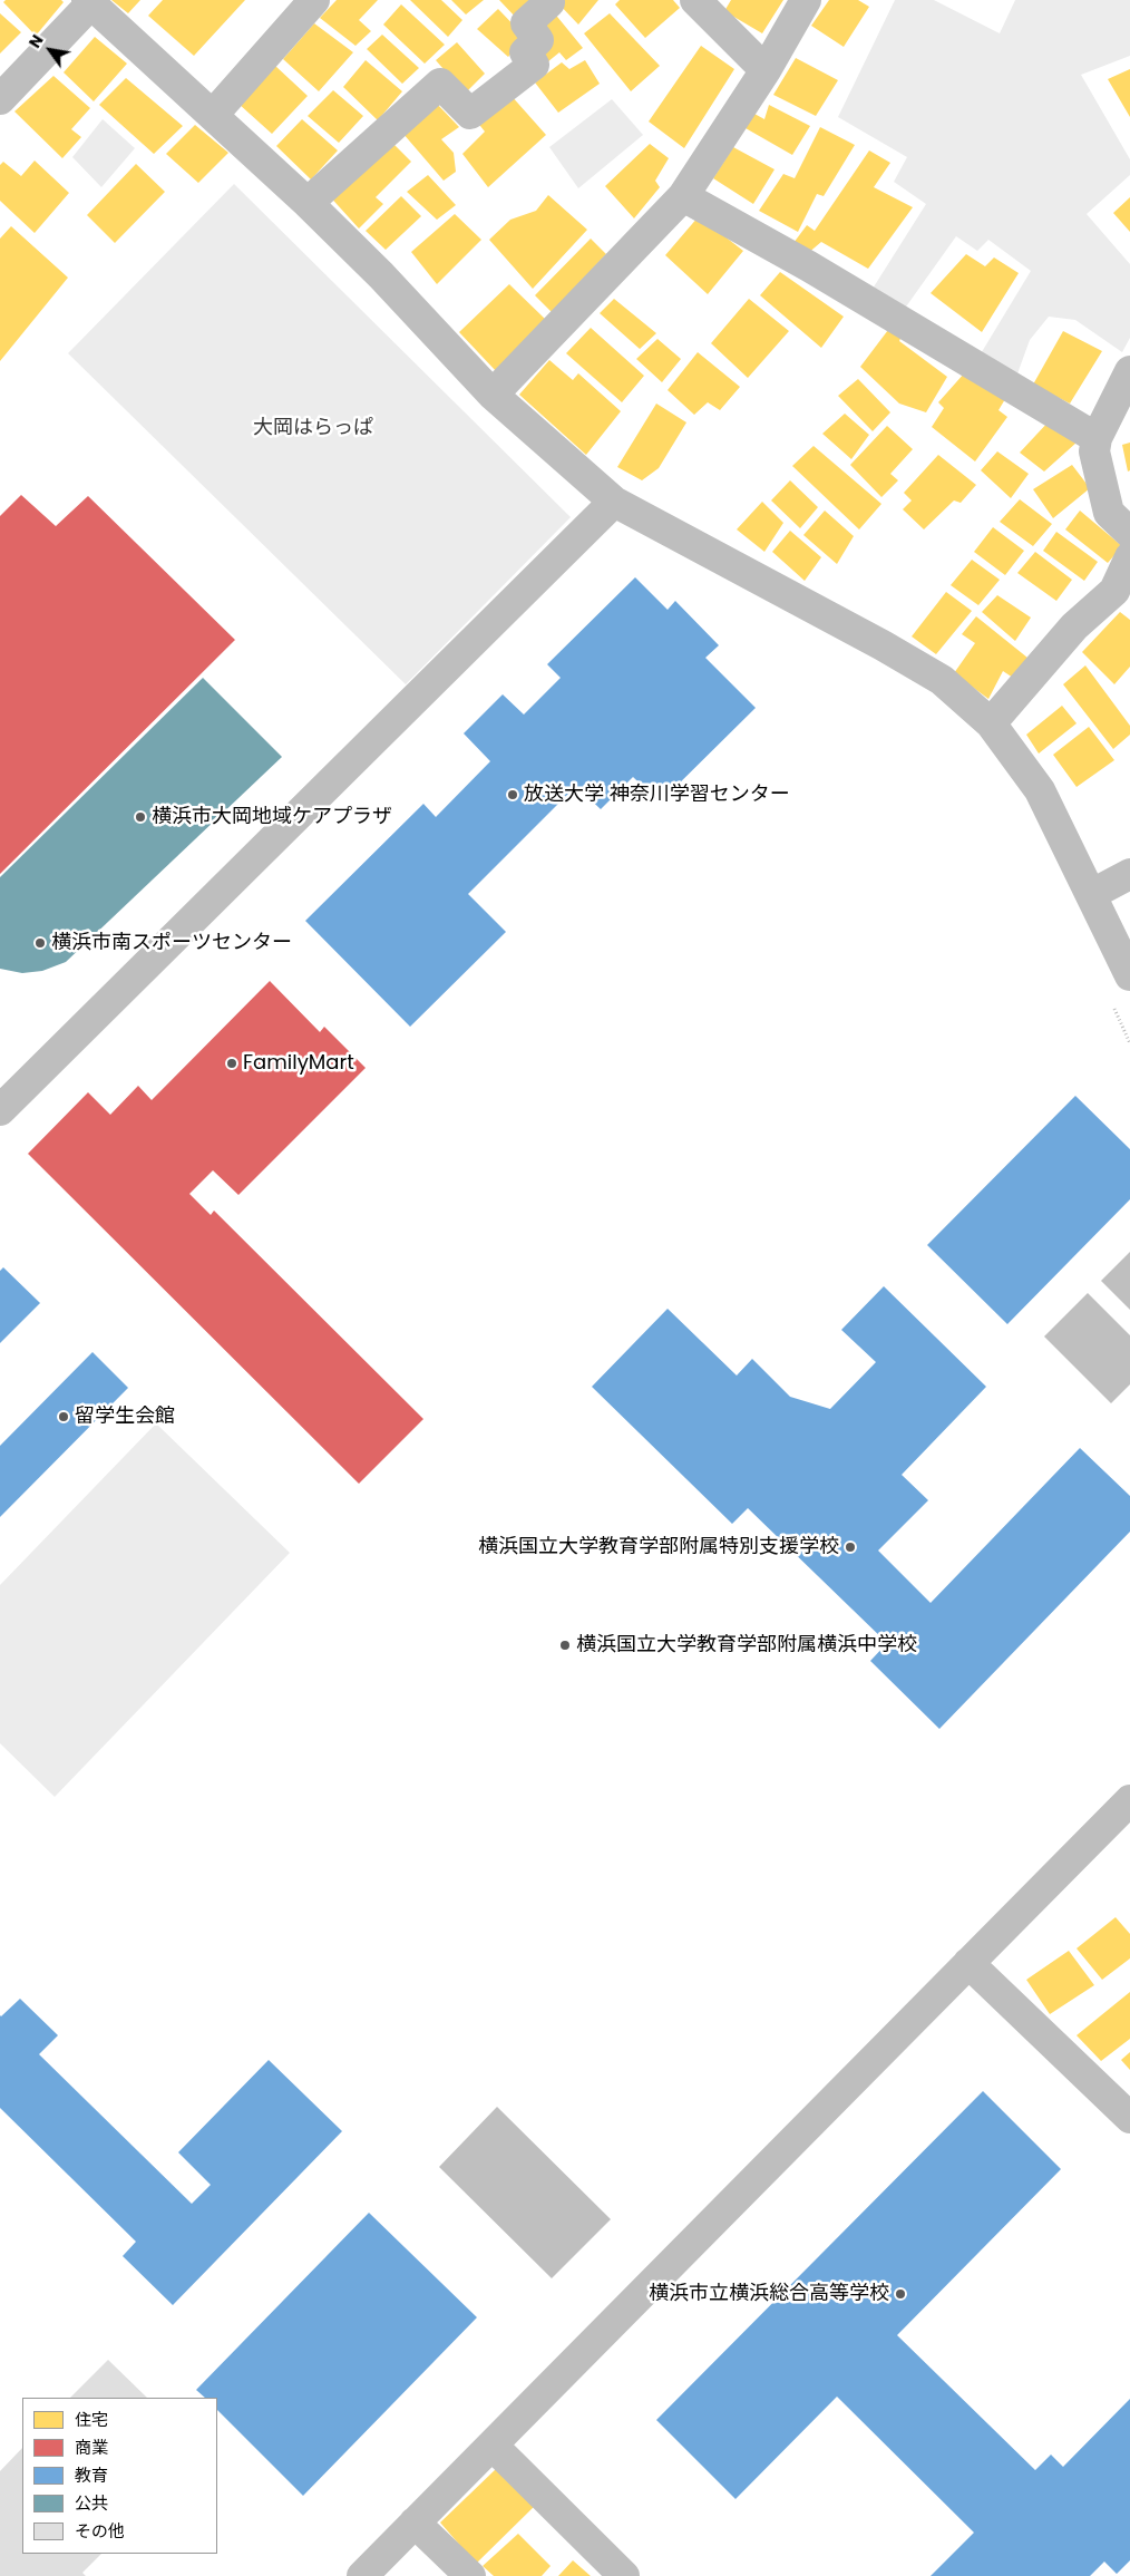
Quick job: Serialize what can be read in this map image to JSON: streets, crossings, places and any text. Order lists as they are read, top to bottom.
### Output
{
  "parks": ["大岡はらっぱ"],
  "places": [
    "放送大学 神奈川学習センター",
    "横浜市大岡地域ケアプラザ",
    "横浜市南スポーツセンター",
    "FamilyMart",
    "留学生会館",
    "横浜国立大学教育学部附属特別支援学校",
    "横浜国立大学教育学部附属横浜中学校",
    "横浜市立横浜総合高等学校"
  ],
  "legend": [
    "住宅",
    "商業",
    "教育",
    "公共",
    "その他"
  ],
  "north": "top left"
}
